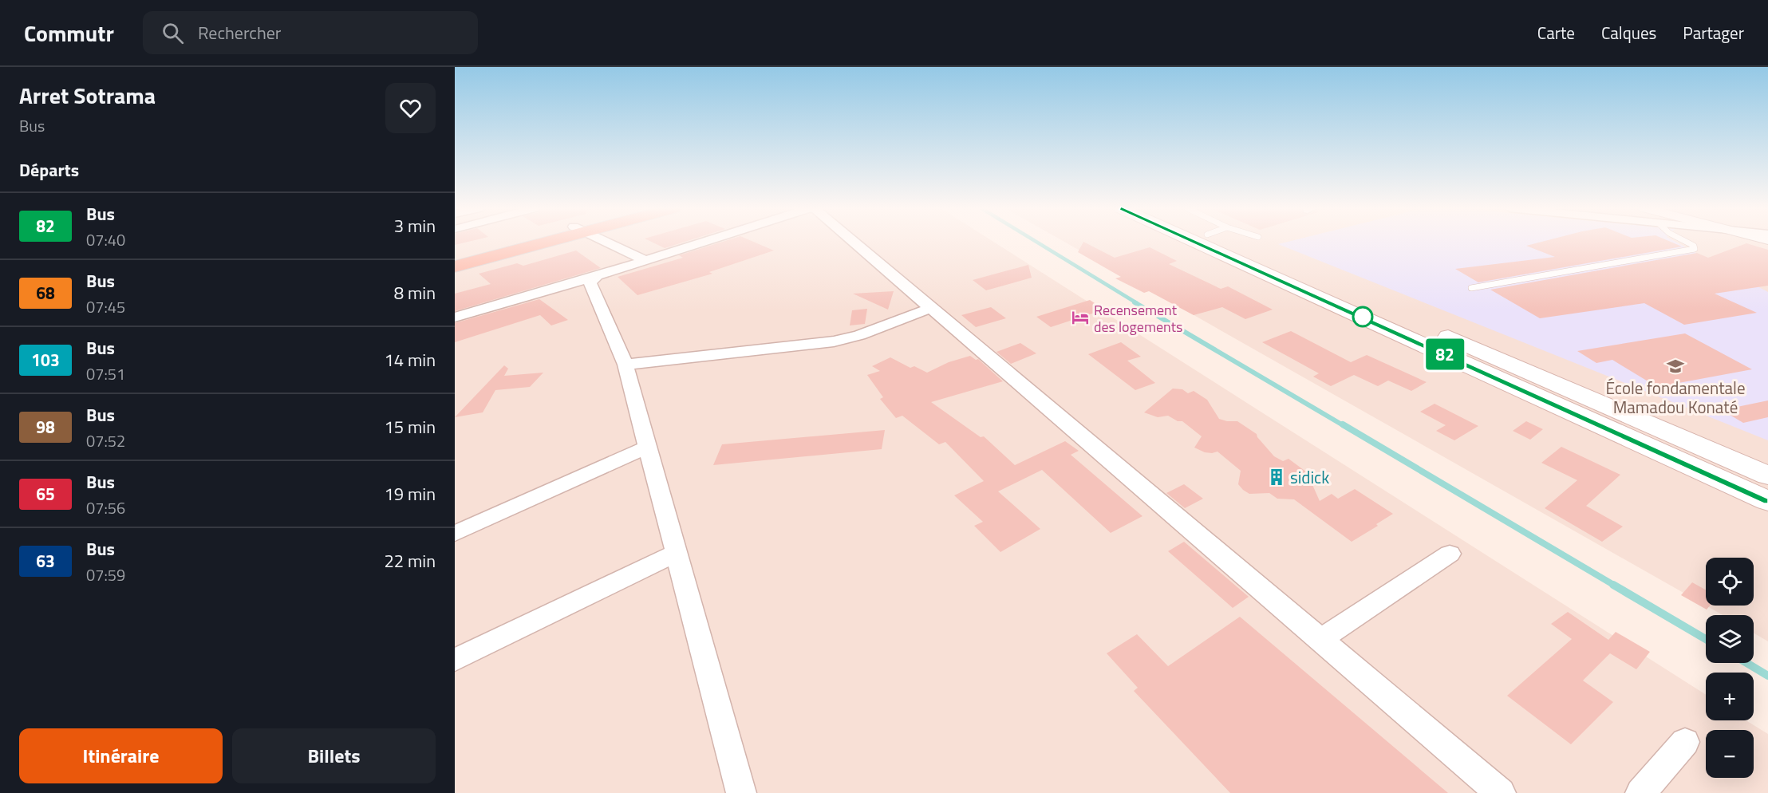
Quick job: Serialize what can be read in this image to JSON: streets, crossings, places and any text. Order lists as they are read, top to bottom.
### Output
{
  "places": {
    "hotel": ["Recensement des logements"],
    "school or university": ["École fondamentale Mamadou Konaté"],
    "building": ["sidick"]
  },
  "lines": ["bus line 82"],
  "page": {
    "header": "Commutr",
    "search": "Rechercher",
    "nav": ["Carte", "Calques", "Partager"],
    "heading": [
      ["Arret Sotrama", "Bus"],
      "Départs"
    ],
    "on_map": "82",
    "list": [
      {
        "mark": "82",
        "name": "Bus",
        "note": "07:40",
        "value": "3 min"
      },
      {
        "mark": "68",
        "name": "Bus",
        "note": "07:45",
        "value": "8 min"
      },
      {
        "mark": "103",
        "name": "Bus",
        "note": "07:51",
        "value": "14 min"
      },
      {
        "mark": "98",
        "name": "Bus",
        "note": "07:52",
        "value": "15 min"
      },
      {
        "mark": "65",
        "name": "Bus",
        "note": "07:56",
        "value": "19 min"
      },
      {
        "mark": "63",
        "name": "Bus",
        "note": "07:59",
        "value": "22 min"
      }
    ],
    "map_buttons": ["+", "−"],
    "buttons": ["Itinéraire", "Billets"]
  }
}
